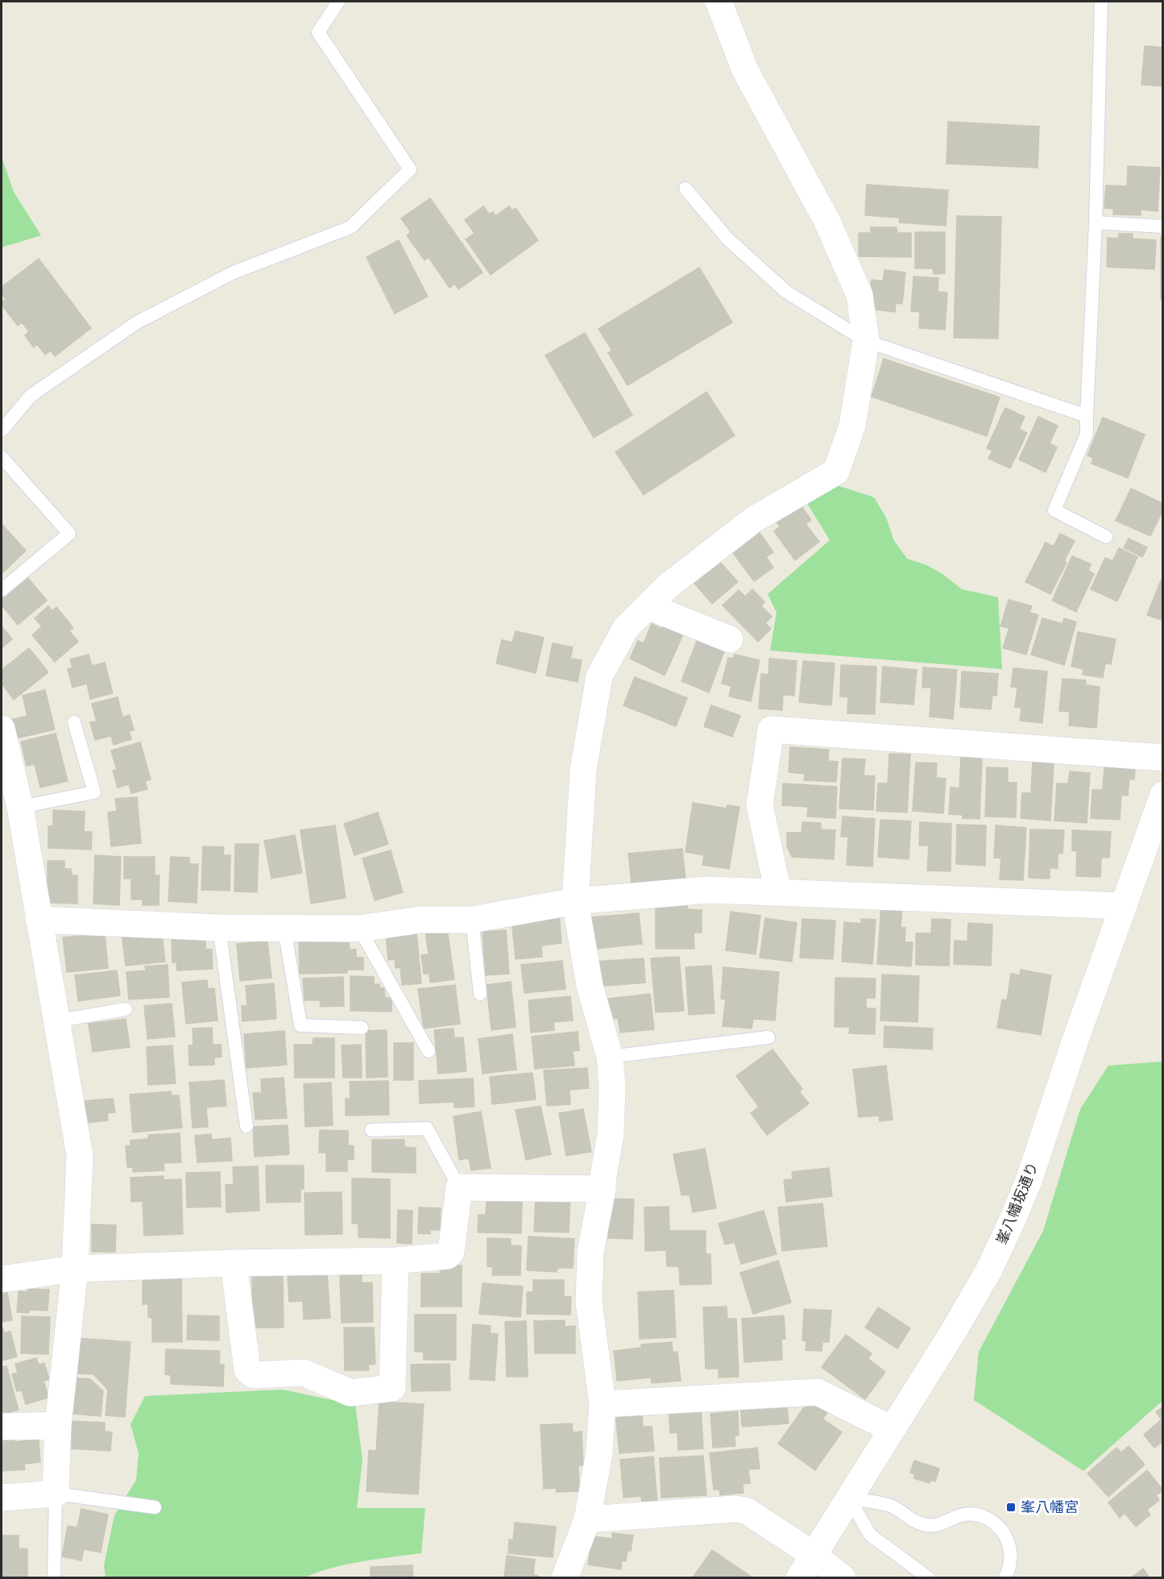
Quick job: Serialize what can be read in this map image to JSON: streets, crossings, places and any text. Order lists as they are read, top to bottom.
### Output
{
  "streets": {
    "street": ["峯八幡坂通り"]
  },
  "places": {
    "transit": ["峯八幡宮"]
  }
}
